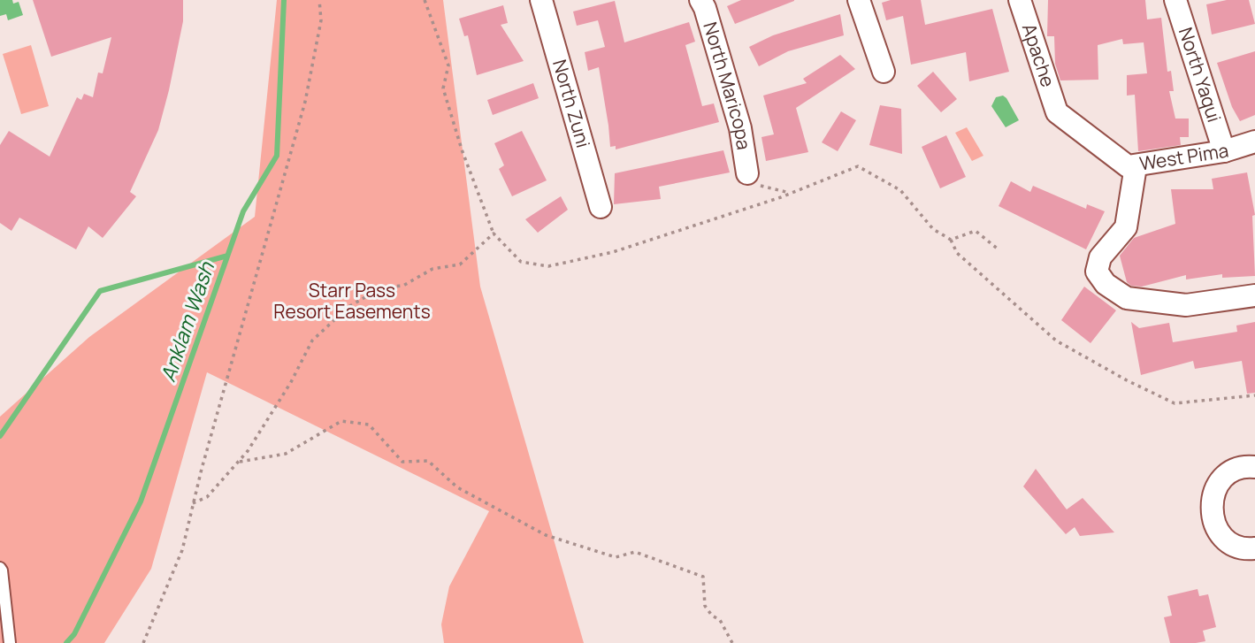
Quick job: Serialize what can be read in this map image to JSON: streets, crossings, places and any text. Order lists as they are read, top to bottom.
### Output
{
  "streets": {
    "street": [
      "Apache",
      "North Yaqui",
      "North Maricopa",
      "North Zuni",
      "West Pima"
    ]
  },
  "crossings": [
    ["Apache", "West Pima"],
    ["North Yaqui", "West Pima"]
  ],
  "water": ["Anklam Wash"],
  "parks": ["Starr Pass Resort Easements"]
}
